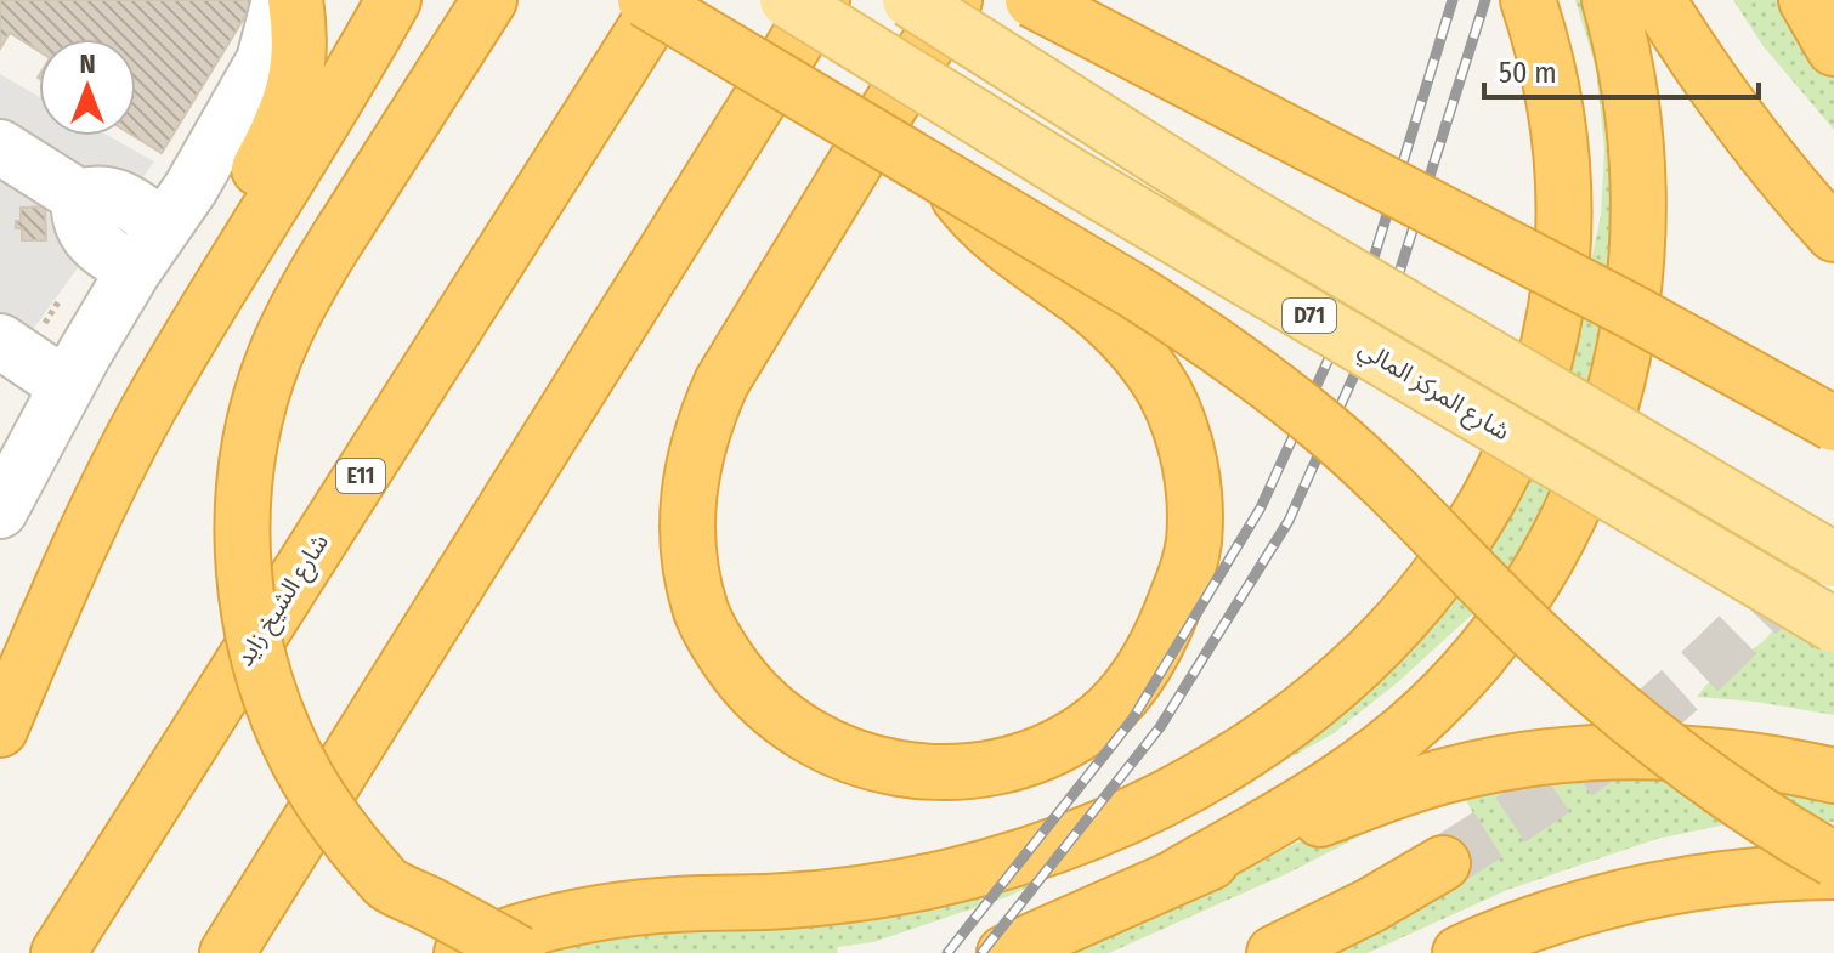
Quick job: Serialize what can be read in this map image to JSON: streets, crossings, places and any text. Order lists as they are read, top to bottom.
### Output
{
  "streets": {
    "highway": ["E11", "شارع الشيخ زايد"],
    "main road": ["D71", "شارع المركز المالي"]
  },
  "scale_bar": "50 m",
  "north": "top"
}
